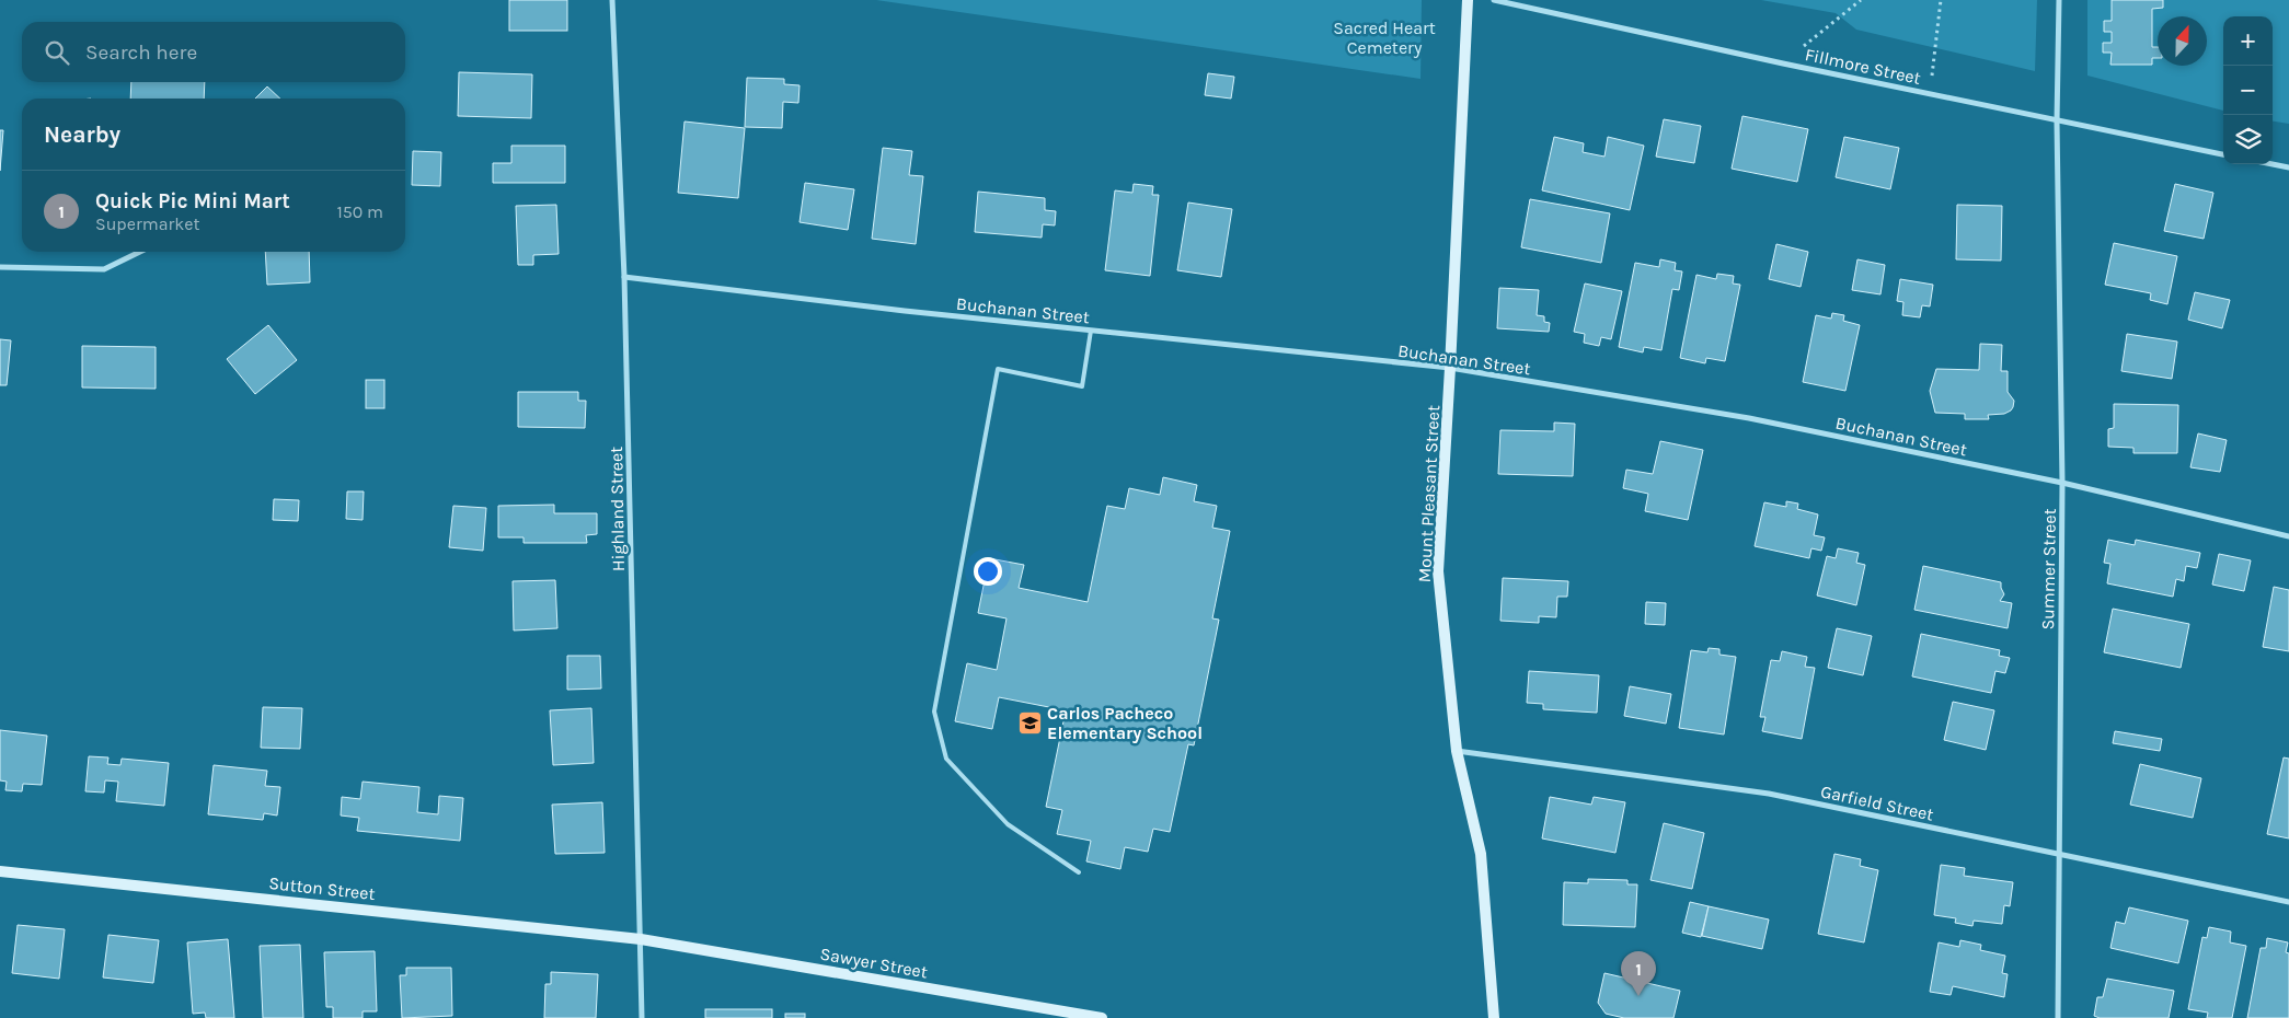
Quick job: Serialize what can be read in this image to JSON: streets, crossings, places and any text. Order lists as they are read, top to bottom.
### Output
{
  "streets": {
    "street": [
      "Fillmore Street",
      "Buchanan Street",
      "Mount Pleasant Street",
      "Highland Street",
      "Summer Street",
      "Garfield Street",
      "Sutton Street",
      "Sawyer Street"
    ]
  },
  "crossings": [
    ["Fillmore Street", "Summer Street"],
    ["Buchanan Street", "Mount Pleasant Street"],
    ["Buchanan Street", "Highland Street"],
    ["Buchanan Street", "Summer Street"],
    ["Mount Pleasant Street", "Garfield Street"],
    ["Highland Street", "Sutton Street"],
    ["Highland Street", "Sawyer Street"],
    ["Summer Street", "Garfield Street"],
    ["Sutton Street", "Sawyer Street"]
  ],
  "parks": ["Sacred Heart Cemetery"],
  "places": {
    "school or university": ["Carlos Pacheco Elementary School"]
  },
  "north": "top",
  "page": {
    "map_buttons": ["+", "−"],
    "search": "Search here",
    "heading": "Nearby",
    "list": [
      {
        "mark": "1",
        "name": "Quick Pic Mini Mart",
        "note": "Supermarket",
        "value": "150 m"
      }
    ],
    "pins": "1"
  }
}
